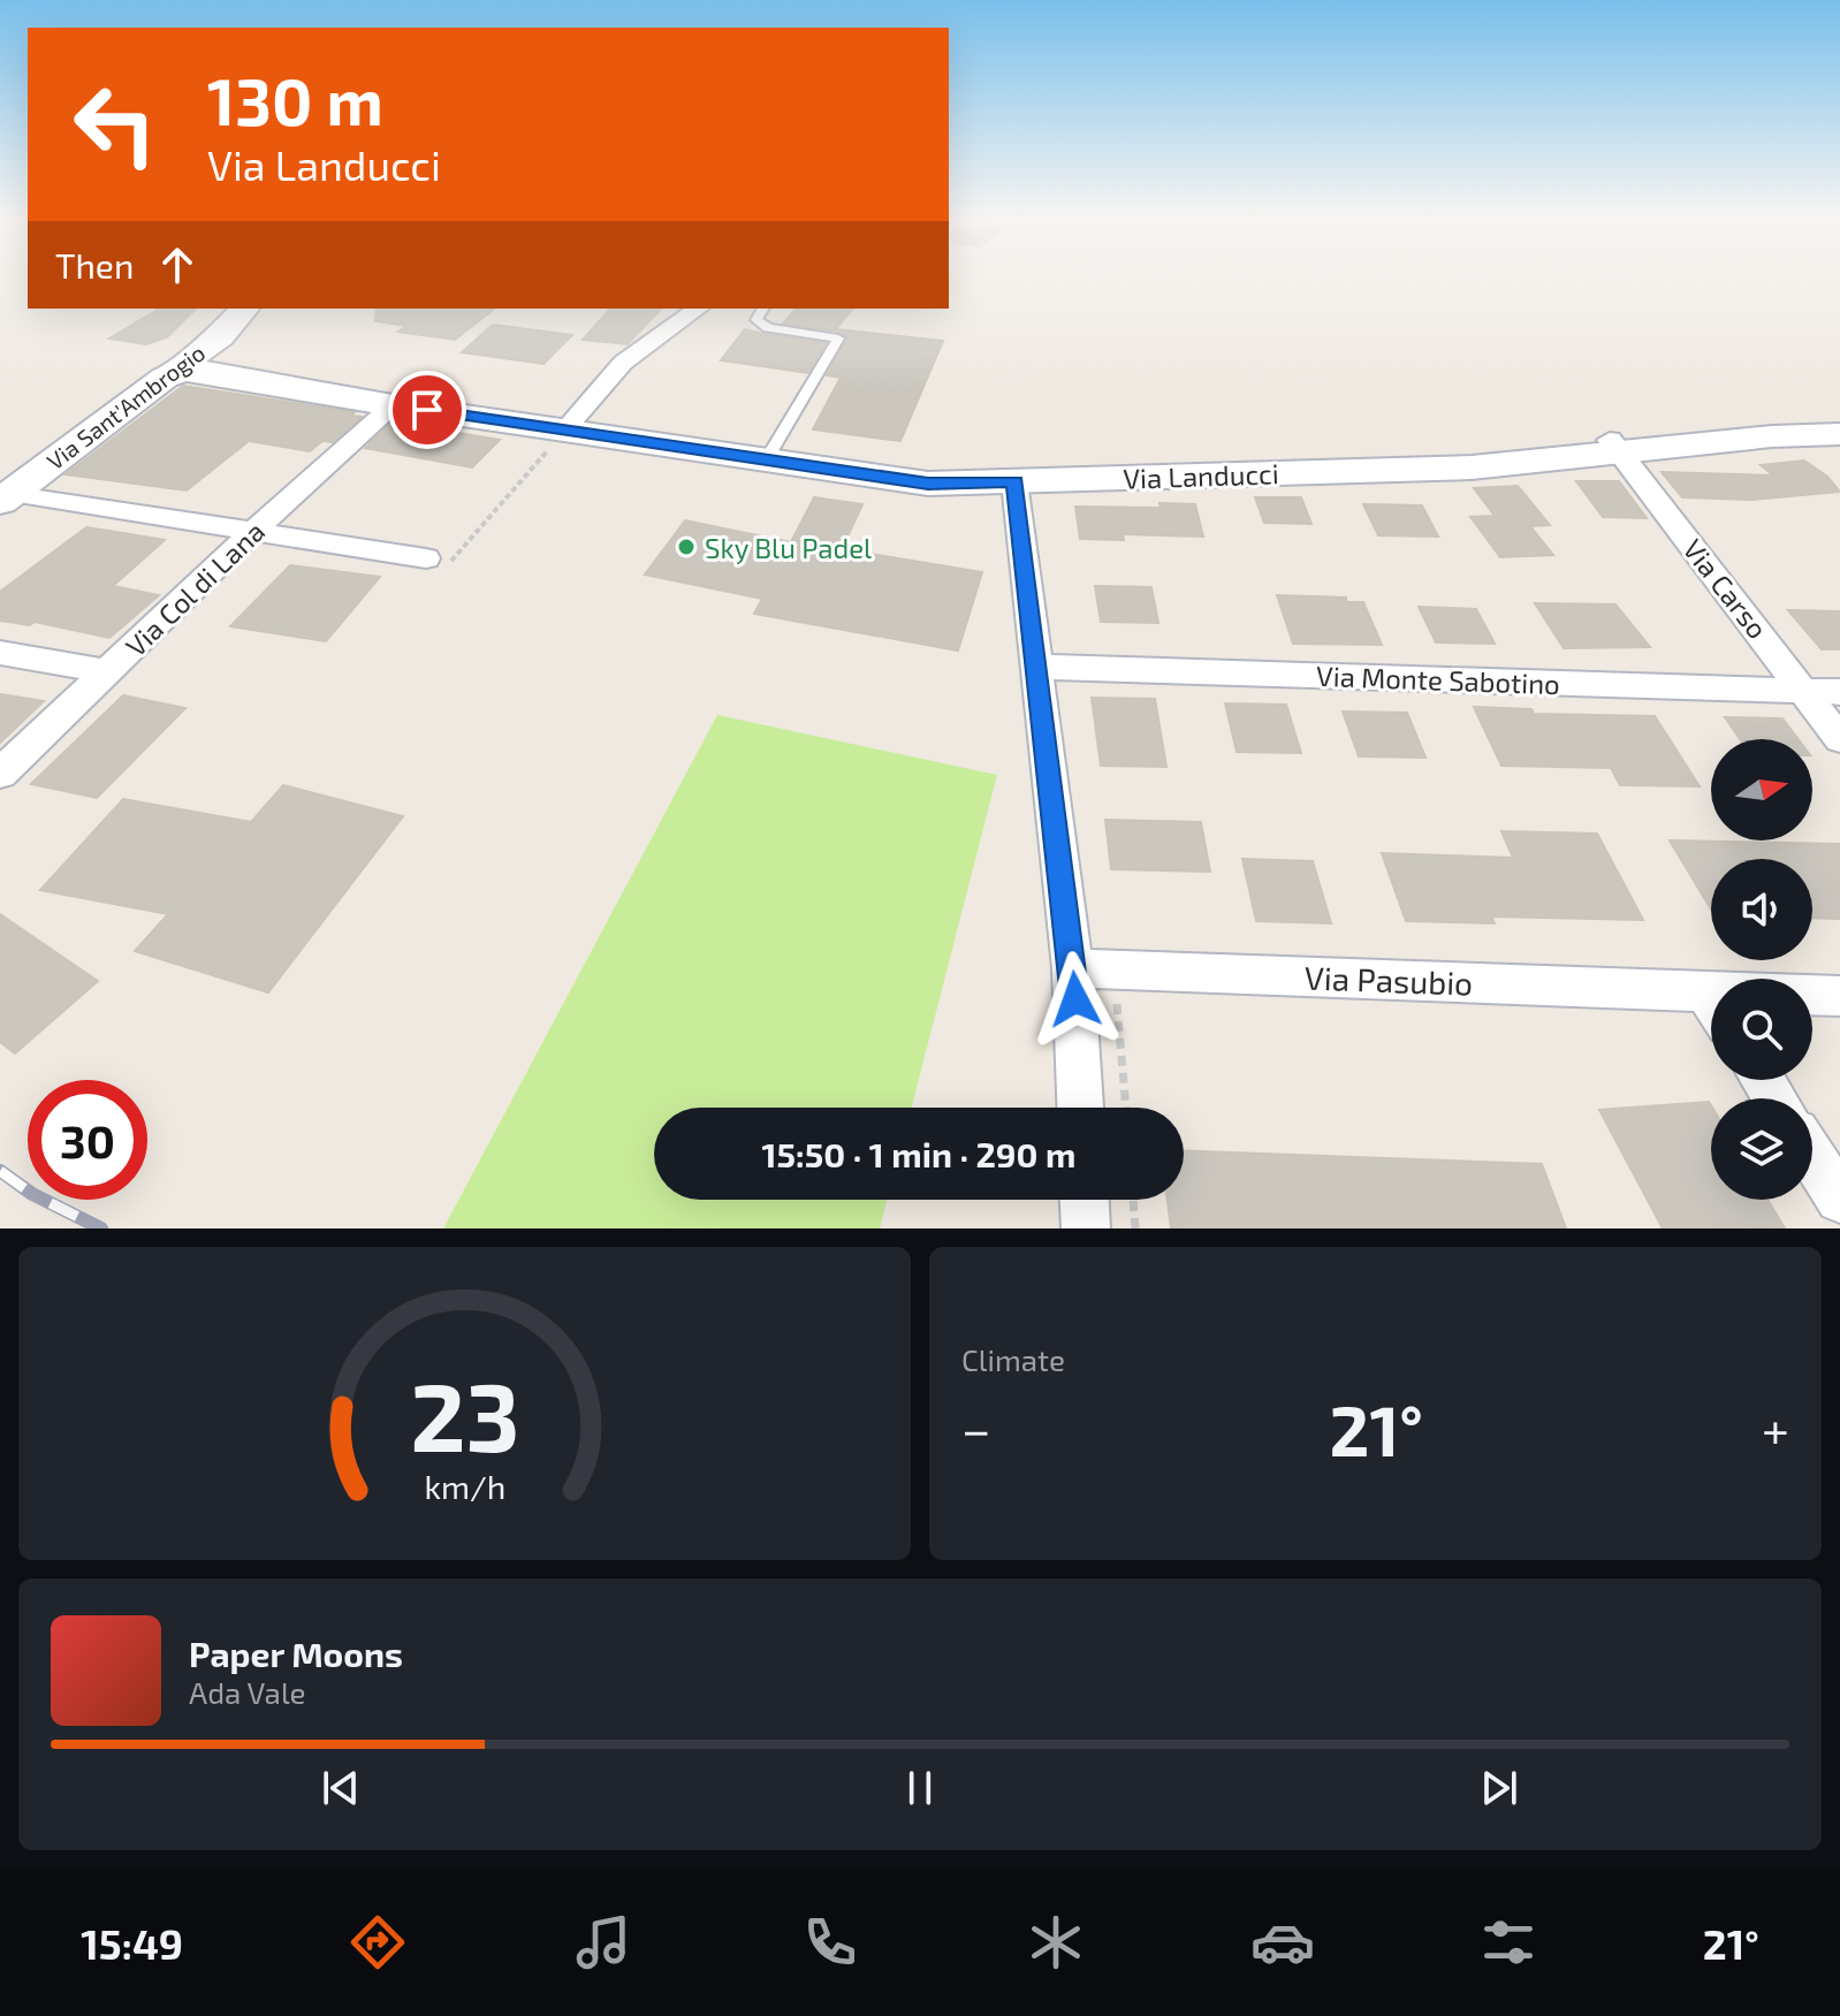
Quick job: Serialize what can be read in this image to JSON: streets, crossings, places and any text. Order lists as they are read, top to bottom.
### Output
{
  "streets": {
    "street": [
      "Via Sant'Ambrogio",
      "Via Landucci",
      "Via Col di Lana",
      "Via Carso",
      "Via Monte Sabotino",
      "Via Pasubio"
    ]
  },
  "crossings": [
    ["Via Sant'Ambrogio", "Via Landucci"],
    ["Via Landucci", "Via Col di Lana"],
    ["Via Landucci", "Via Carso"],
    ["Via Carso", "Via Monte Sabotino"]
  ],
  "places": ["Sky Blu Padel"],
  "north": "right",
  "page": {
    "turn": ["130 m", "Via Landucci"],
    "then": "Then",
    "limit": "30",
    "trip": "15:50 · 1 min · 290 m",
    "tile": "Climate",
    "heat": ["−", "21°", "+"],
    "song": ["Paper Moons", "Ada Vale"],
    "tabs": ["15:49", "21°"],
    "gauge": ["23", "km/h"]
  }
}
